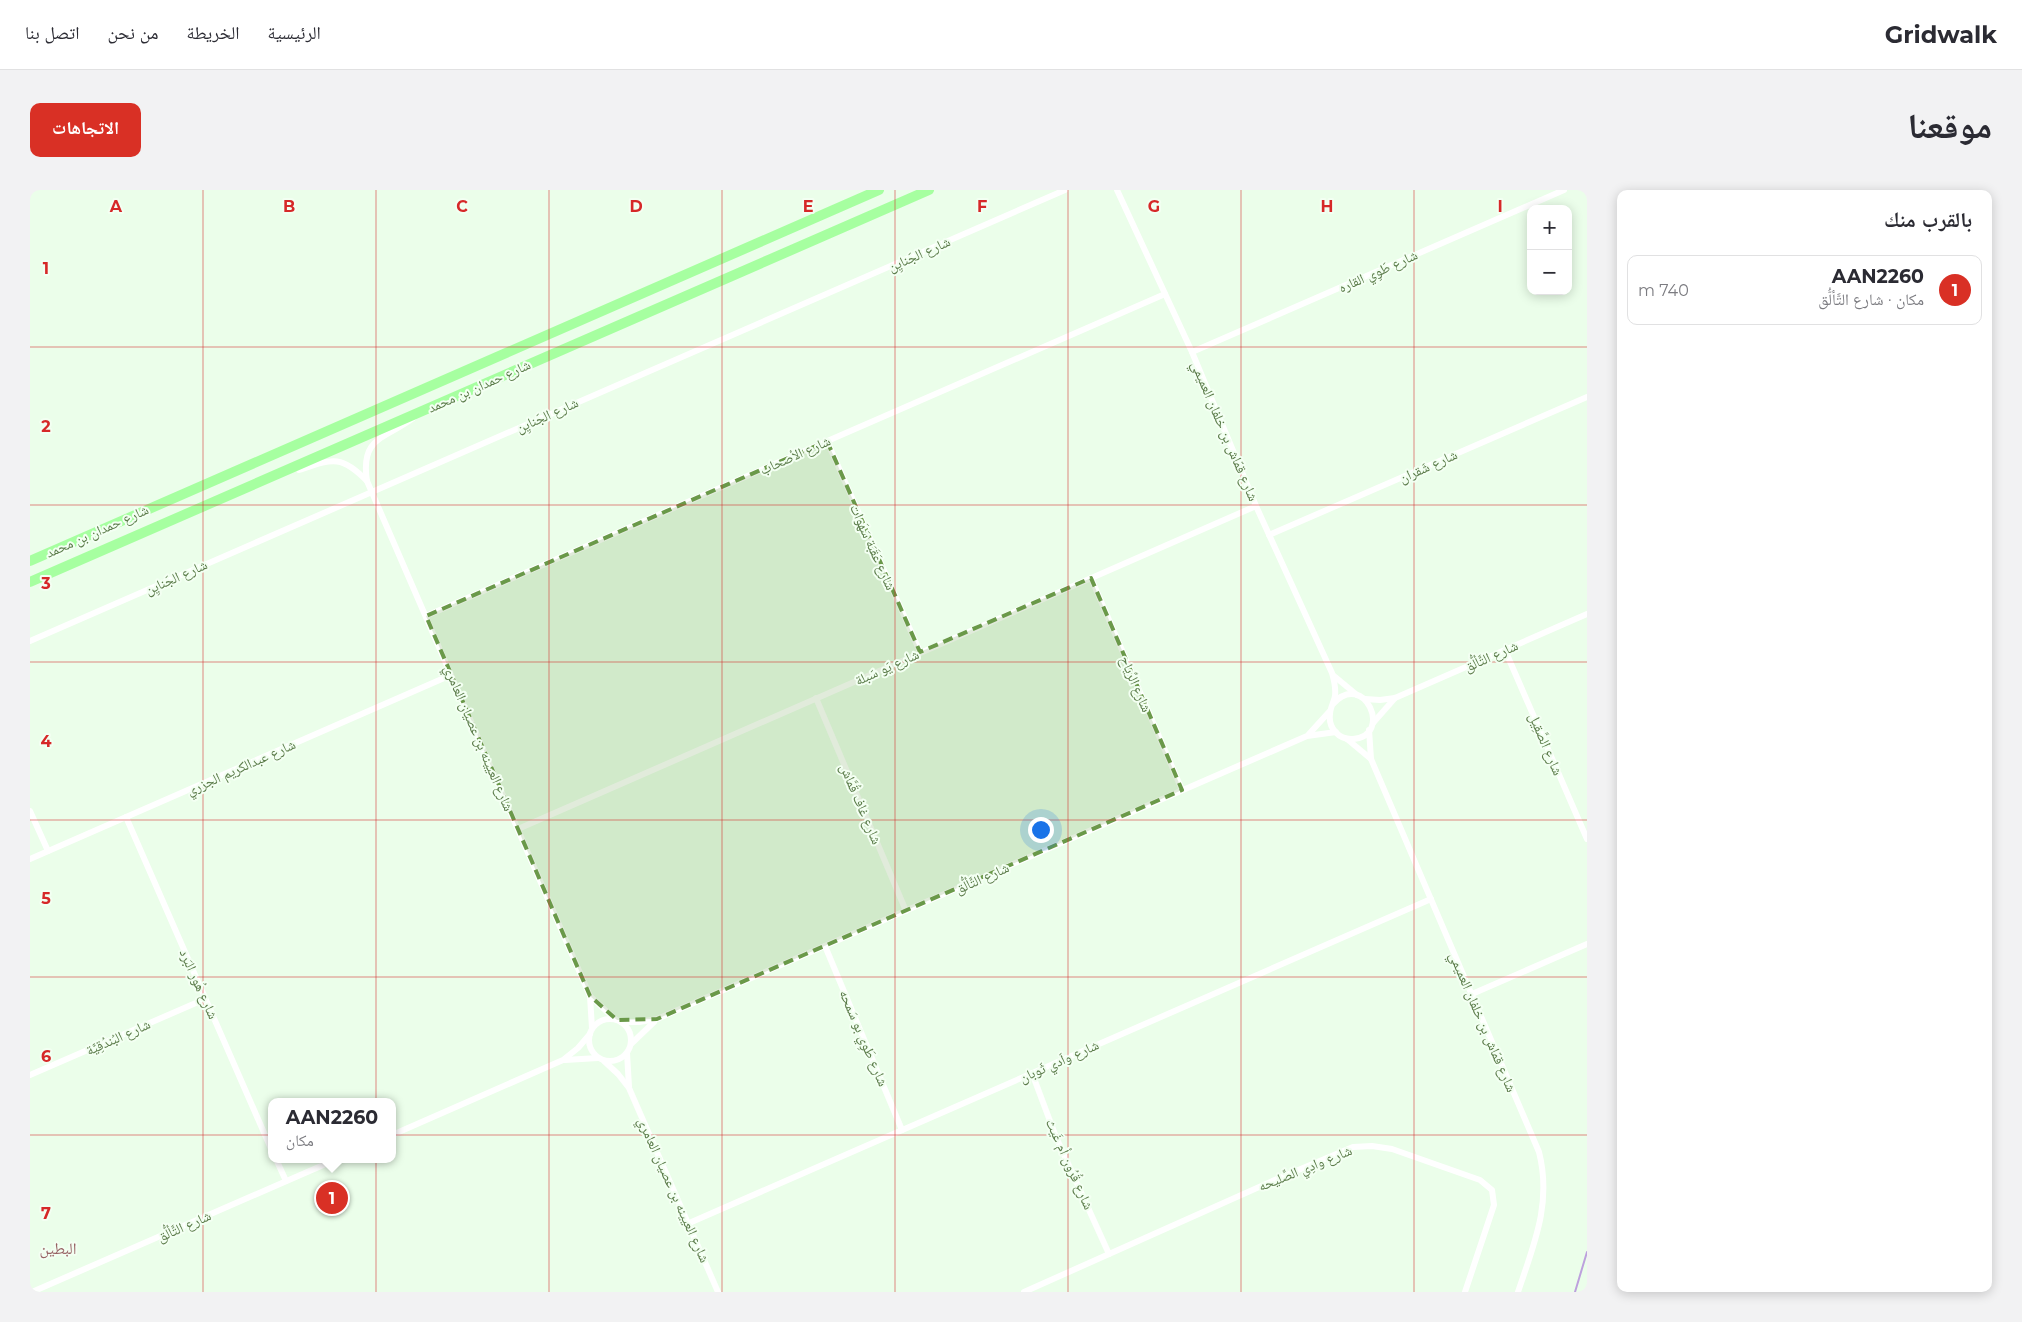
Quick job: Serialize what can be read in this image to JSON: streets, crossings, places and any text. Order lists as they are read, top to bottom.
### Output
{
  "streets": {
    "main road": ["شارع حمدان بن محمد"],
    "street": [
      "شارع الجَنايِن",
      "شارع طَوِي القاره",
      "شارع قمّاش بن خلفان العميمي",
      "شارع الأصحاب",
      "شارع شَقران",
      "شارع عَقَبَة سَهَوات",
      "شارع التَّألُّق",
      "شارع يَو سَبلة",
      "شارع الرِّياح",
      "شارع العيينه بن عصيان العامري",
      "شارع الصَّقِيل",
      "شارع عبدالكريم الجزري",
      "شارع غاف قُمَّاش",
      "شارع هُور البَرد",
      "شارع البُندُقِيَّة",
      "شارع طَوِي بو سَمحه",
      "شارع واَدي ثَوبان",
      "شارع قُرُون أم غَيث",
      "شارع وادِي الصِّليحه"
    ]
  },
  "crossings": [
    ["شارع الجَنايِن", "شارع العيينه بن عصيان العامري"],
    ["شارع طَوِي القاره", "شارع قمّاش بن خلفان العميمي"],
    ["شارع حمدان بن محمد", "شارع العيينه بن عصيان العامري"],
    ["شارع قمّاش بن خلفان العميمي", "شارع الأصحاب"],
    ["شارع قمّاش بن خلفان العميمي", "شارع شَقران"],
    ["شارع قمّاش بن خلفان العميمي", "شارع التَّألُّق"],
    ["شارع قمّاش بن خلفان العميمي", "شارع يَو سَبلة"],
    ["شارع قمّاش بن خلفان العميمي", "شارع واَدي ثَوبان"],
    ["شارع الأصحاب", "شارع عَقَبَة سَهَوات"],
    ["شارع الأصحاب", "شارع العيينه بن عصيان العامري"],
    ["شارع عَقَبَة سَهَوات", "شارع يَو سَبلة"],
    ["شارع التَّألُّق", "شارع الرِّياح"],
    ["شارع التَّألُّق", "شارع العيينه بن عصيان العامري"],
    ["شارع التَّألُّق", "شارع الصَّقِيل"],
    ["شارع التَّألُّق", "شارع غاف قُمَّاش"],
    ["شارع التَّألُّق", "شارع طَوِي بو سَمحه"],
    ["شارع يَو سَبلة", "شارع الرِّياح"],
    ["شارع يَو سَبلة", "شارع العيينه بن عصيان العامري"],
    ["شارع يَو سَبلة", "شارع غاف قُمَّاش"],
    ["شارع العيينه بن عصيان العامري", "شارع عبدالكريم الجزري"],
    ["شارع العيينه بن عصيان العامري", "شارع واَدي ثَوبان"],
    ["شارع عبدالكريم الجزري", "شارع هُور البَرد"],
    ["شارع هُور البَرد", "شارع البُندُقِيَّة"],
    ["شارع طَوِي بو سَمحه", "شارع واَدي ثَوبان"],
    ["شارع واَدي ثَوبان", "شارع قُرُون أم غَيث"],
    ["شارع قُرُون أم غَيث", "شارع وادِي الصِّليحه"]
  ],
  "districts": ["البطين"],
  "page": {
    "header": "Gridwalk",
    "nav": [
      "الرئيسية",
      "الخريطة",
      "من نحن",
      "اتصل بنا"
    ],
    "title": "موقعنا",
    "buttons": "الاتجاهات",
    "heading": "بالقرب منك",
    "map_buttons": ["+", "−"],
    "list": [
      {
        "mark": "1",
        "name": "AAN2260",
        "note": "مكان · شارع التَّألُّق",
        "value": "740 m"
      }
    ],
    "popup": ["AAN2260", "مكان"],
    "pins": "1"
  },
  "grid": {
    "columns": [
      "A",
      "B",
      "C",
      "D",
      "E",
      "F",
      "G",
      "H",
      "I"
    ],
    "rows": [
      "1",
      "2",
      "3",
      "4",
      "5",
      "6",
      "7"
    ]
  }
}
